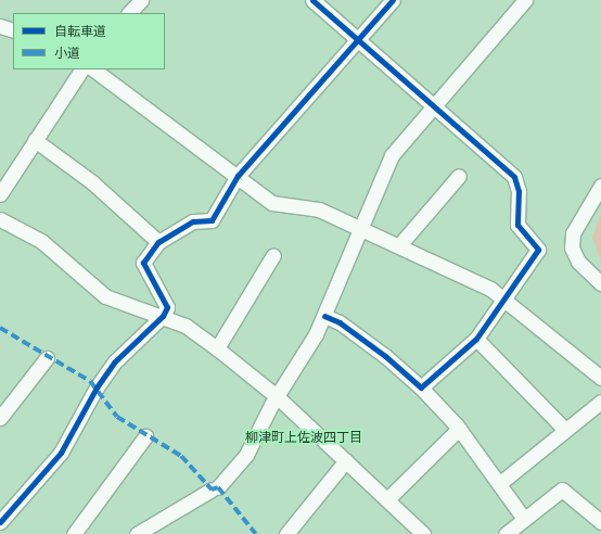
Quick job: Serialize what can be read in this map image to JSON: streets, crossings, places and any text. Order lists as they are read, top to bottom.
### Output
{
  "districts": ["柳津町上佐波四丁目"],
  "legend": ["自転車道", "小道"]
}
